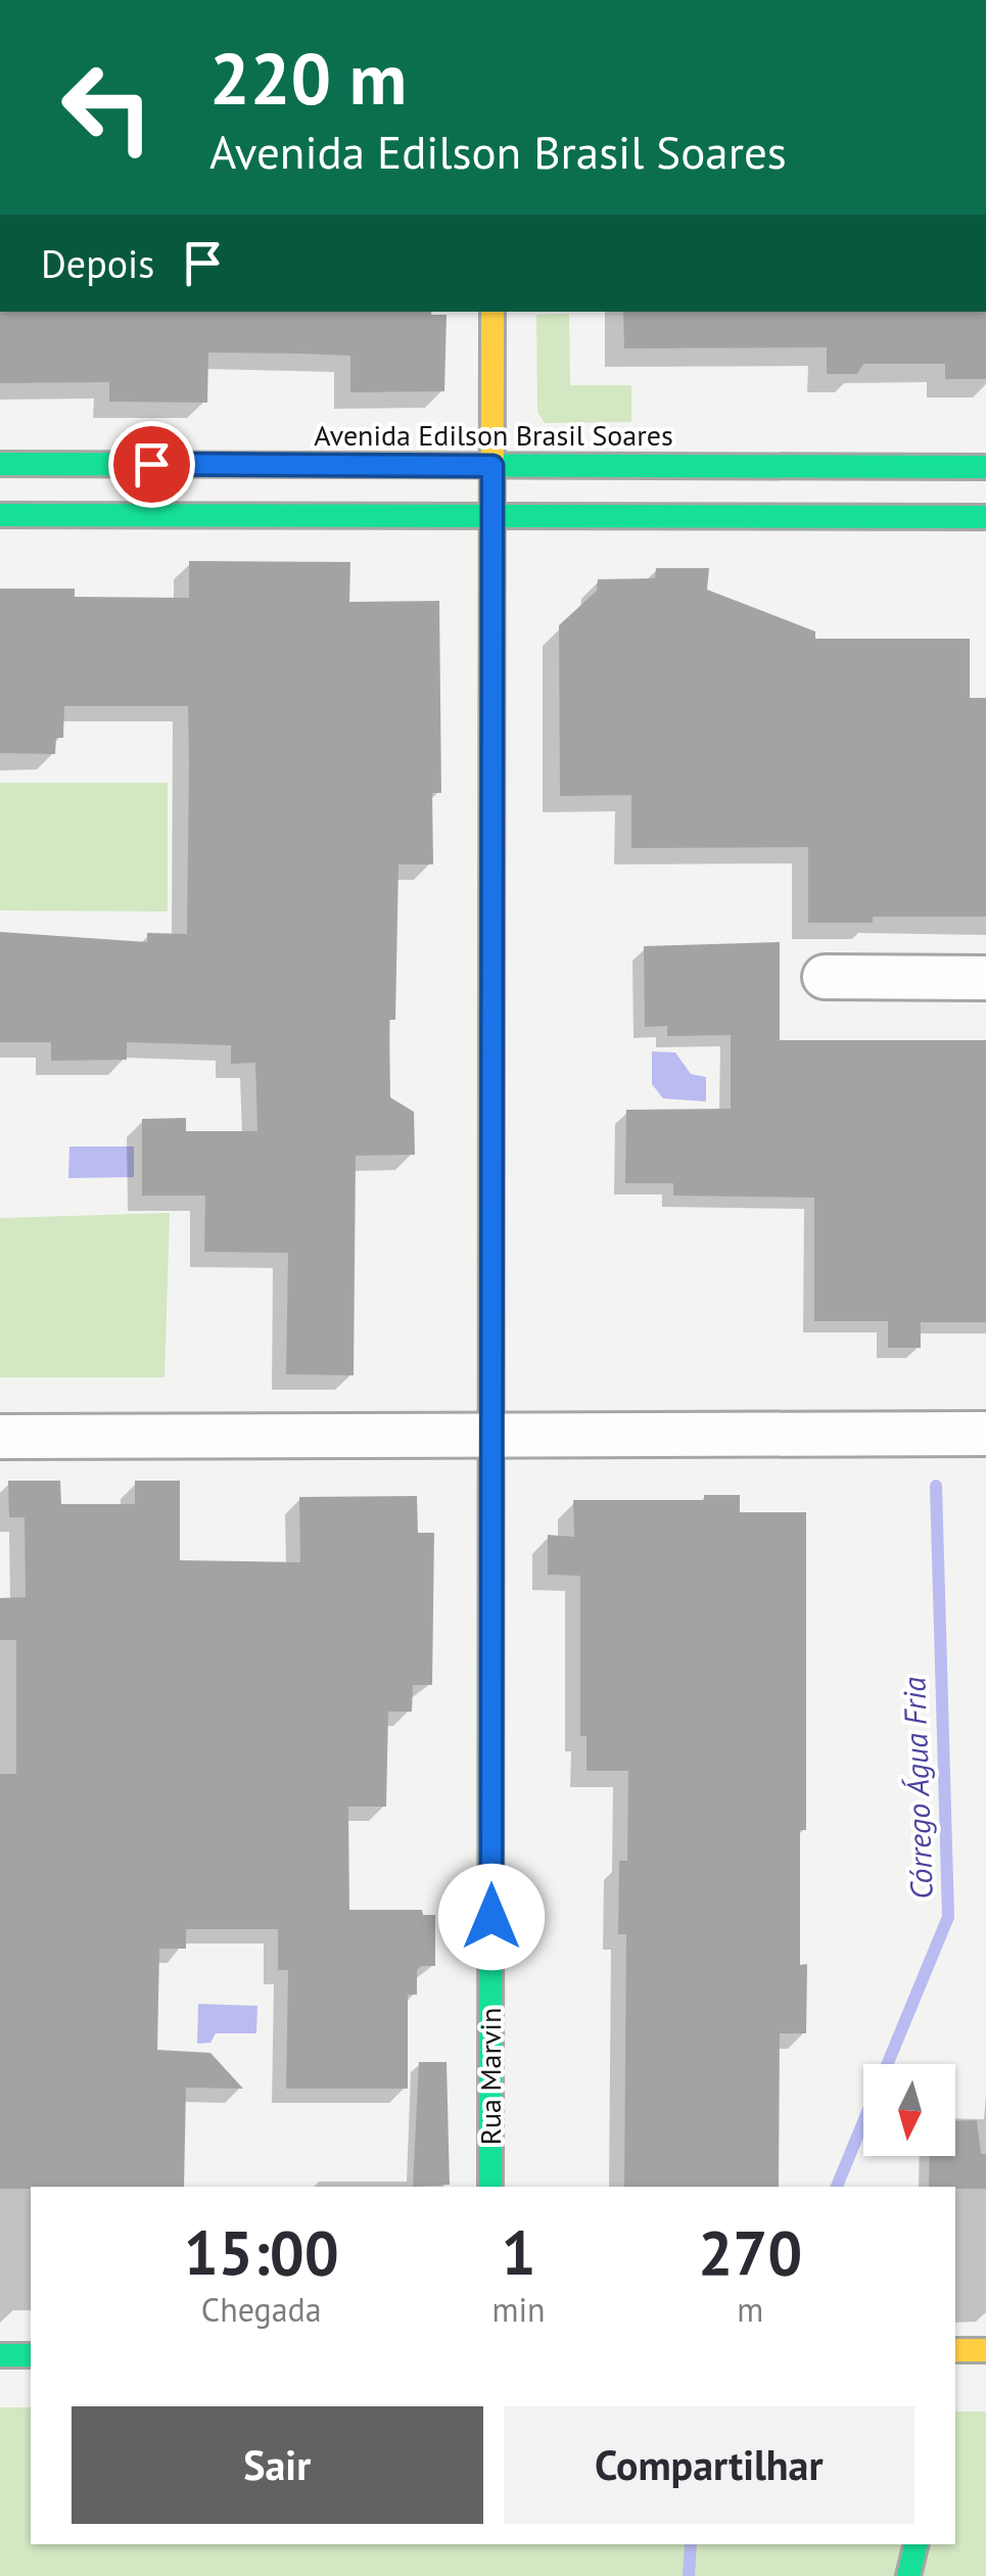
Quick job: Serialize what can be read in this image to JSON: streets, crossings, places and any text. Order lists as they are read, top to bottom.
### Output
{
  "streets": {
    "street": ["Avenida Edilson Brasil Soares", "Rua Marvin"]
  },
  "crossings": [
    ["Avenida Edilson Brasil Soares", "Rua Marvin"]
  ],
  "water": ["Córrego Água Fria"],
  "north": "bottom",
  "page": {
    "turn": ["220 m", "Avenida Edilson Brasil Soares"],
    "then": "Depois",
    "eta": [
      "15:00",
      "Chegada",
      "1",
      "min",
      "270",
      "m"
    ],
    "buttons": ["Sair", "Compartilhar"]
  }
}
